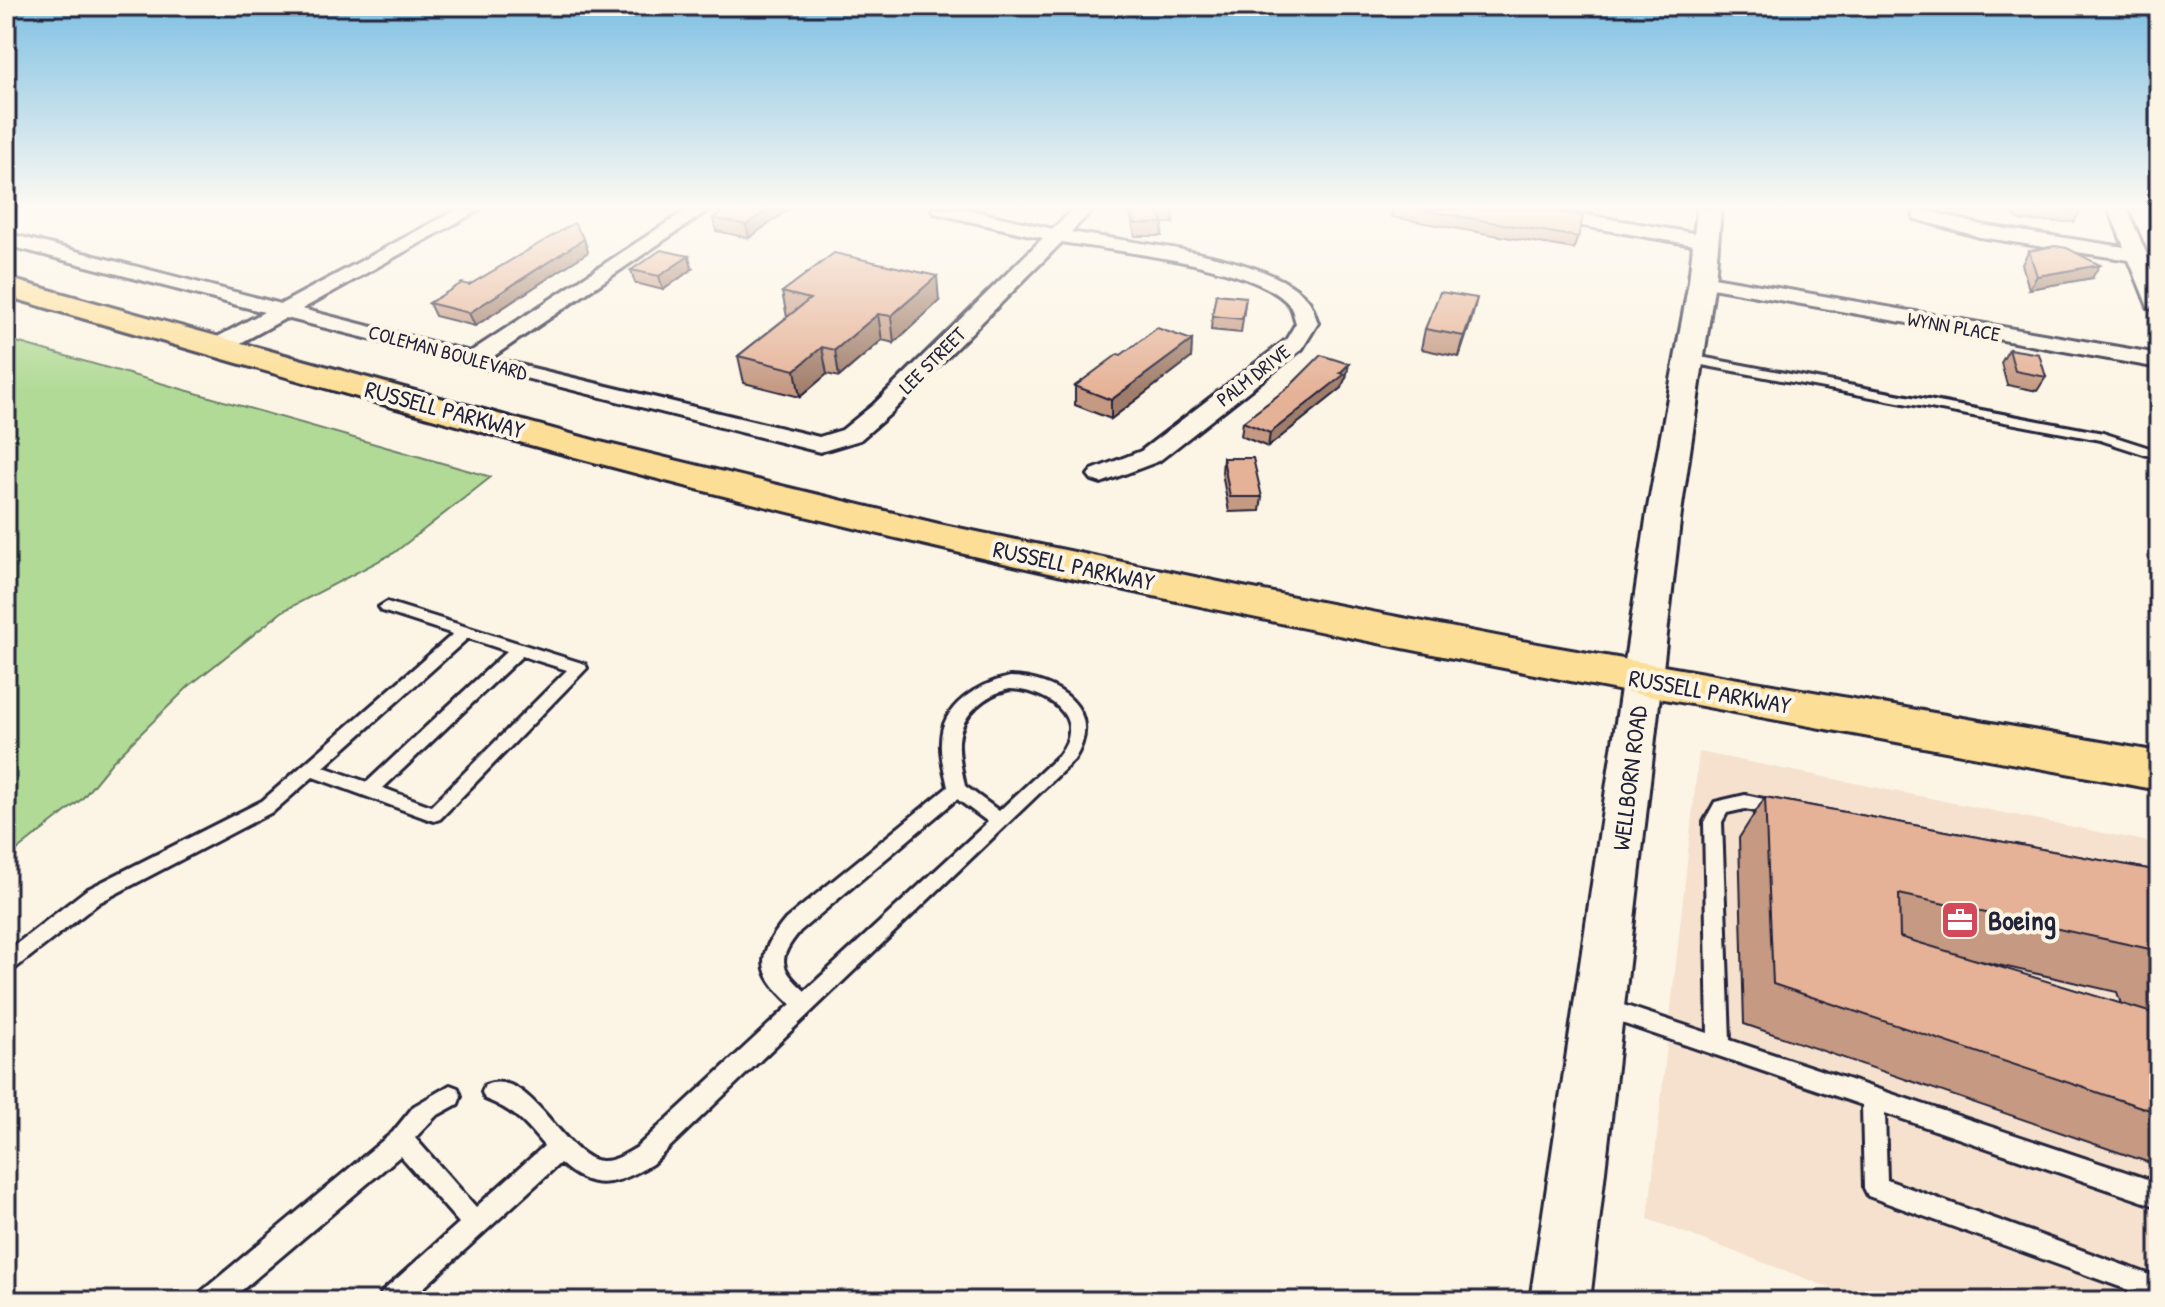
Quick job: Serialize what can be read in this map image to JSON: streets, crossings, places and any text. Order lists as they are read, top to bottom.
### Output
{
  "streets": {
    "main road": ["RUSSELL PARKWAY"],
    "street": [
      "WYNN PLACE",
      "COLEMAN BOULEVARD",
      "LEE STREET",
      "PALM DRIVE",
      "WELLBORN ROAD"
    ]
  },
  "crossings": [
    ["WYNN PLACE", "WELLBORN ROAD"],
    ["COLEMAN BOULEVARD", "LEE STREET"],
    ["RUSSELL PARKWAY", "WELLBORN ROAD"]
  ],
  "places": {
    "office": ["Boeing"]
  }
}
